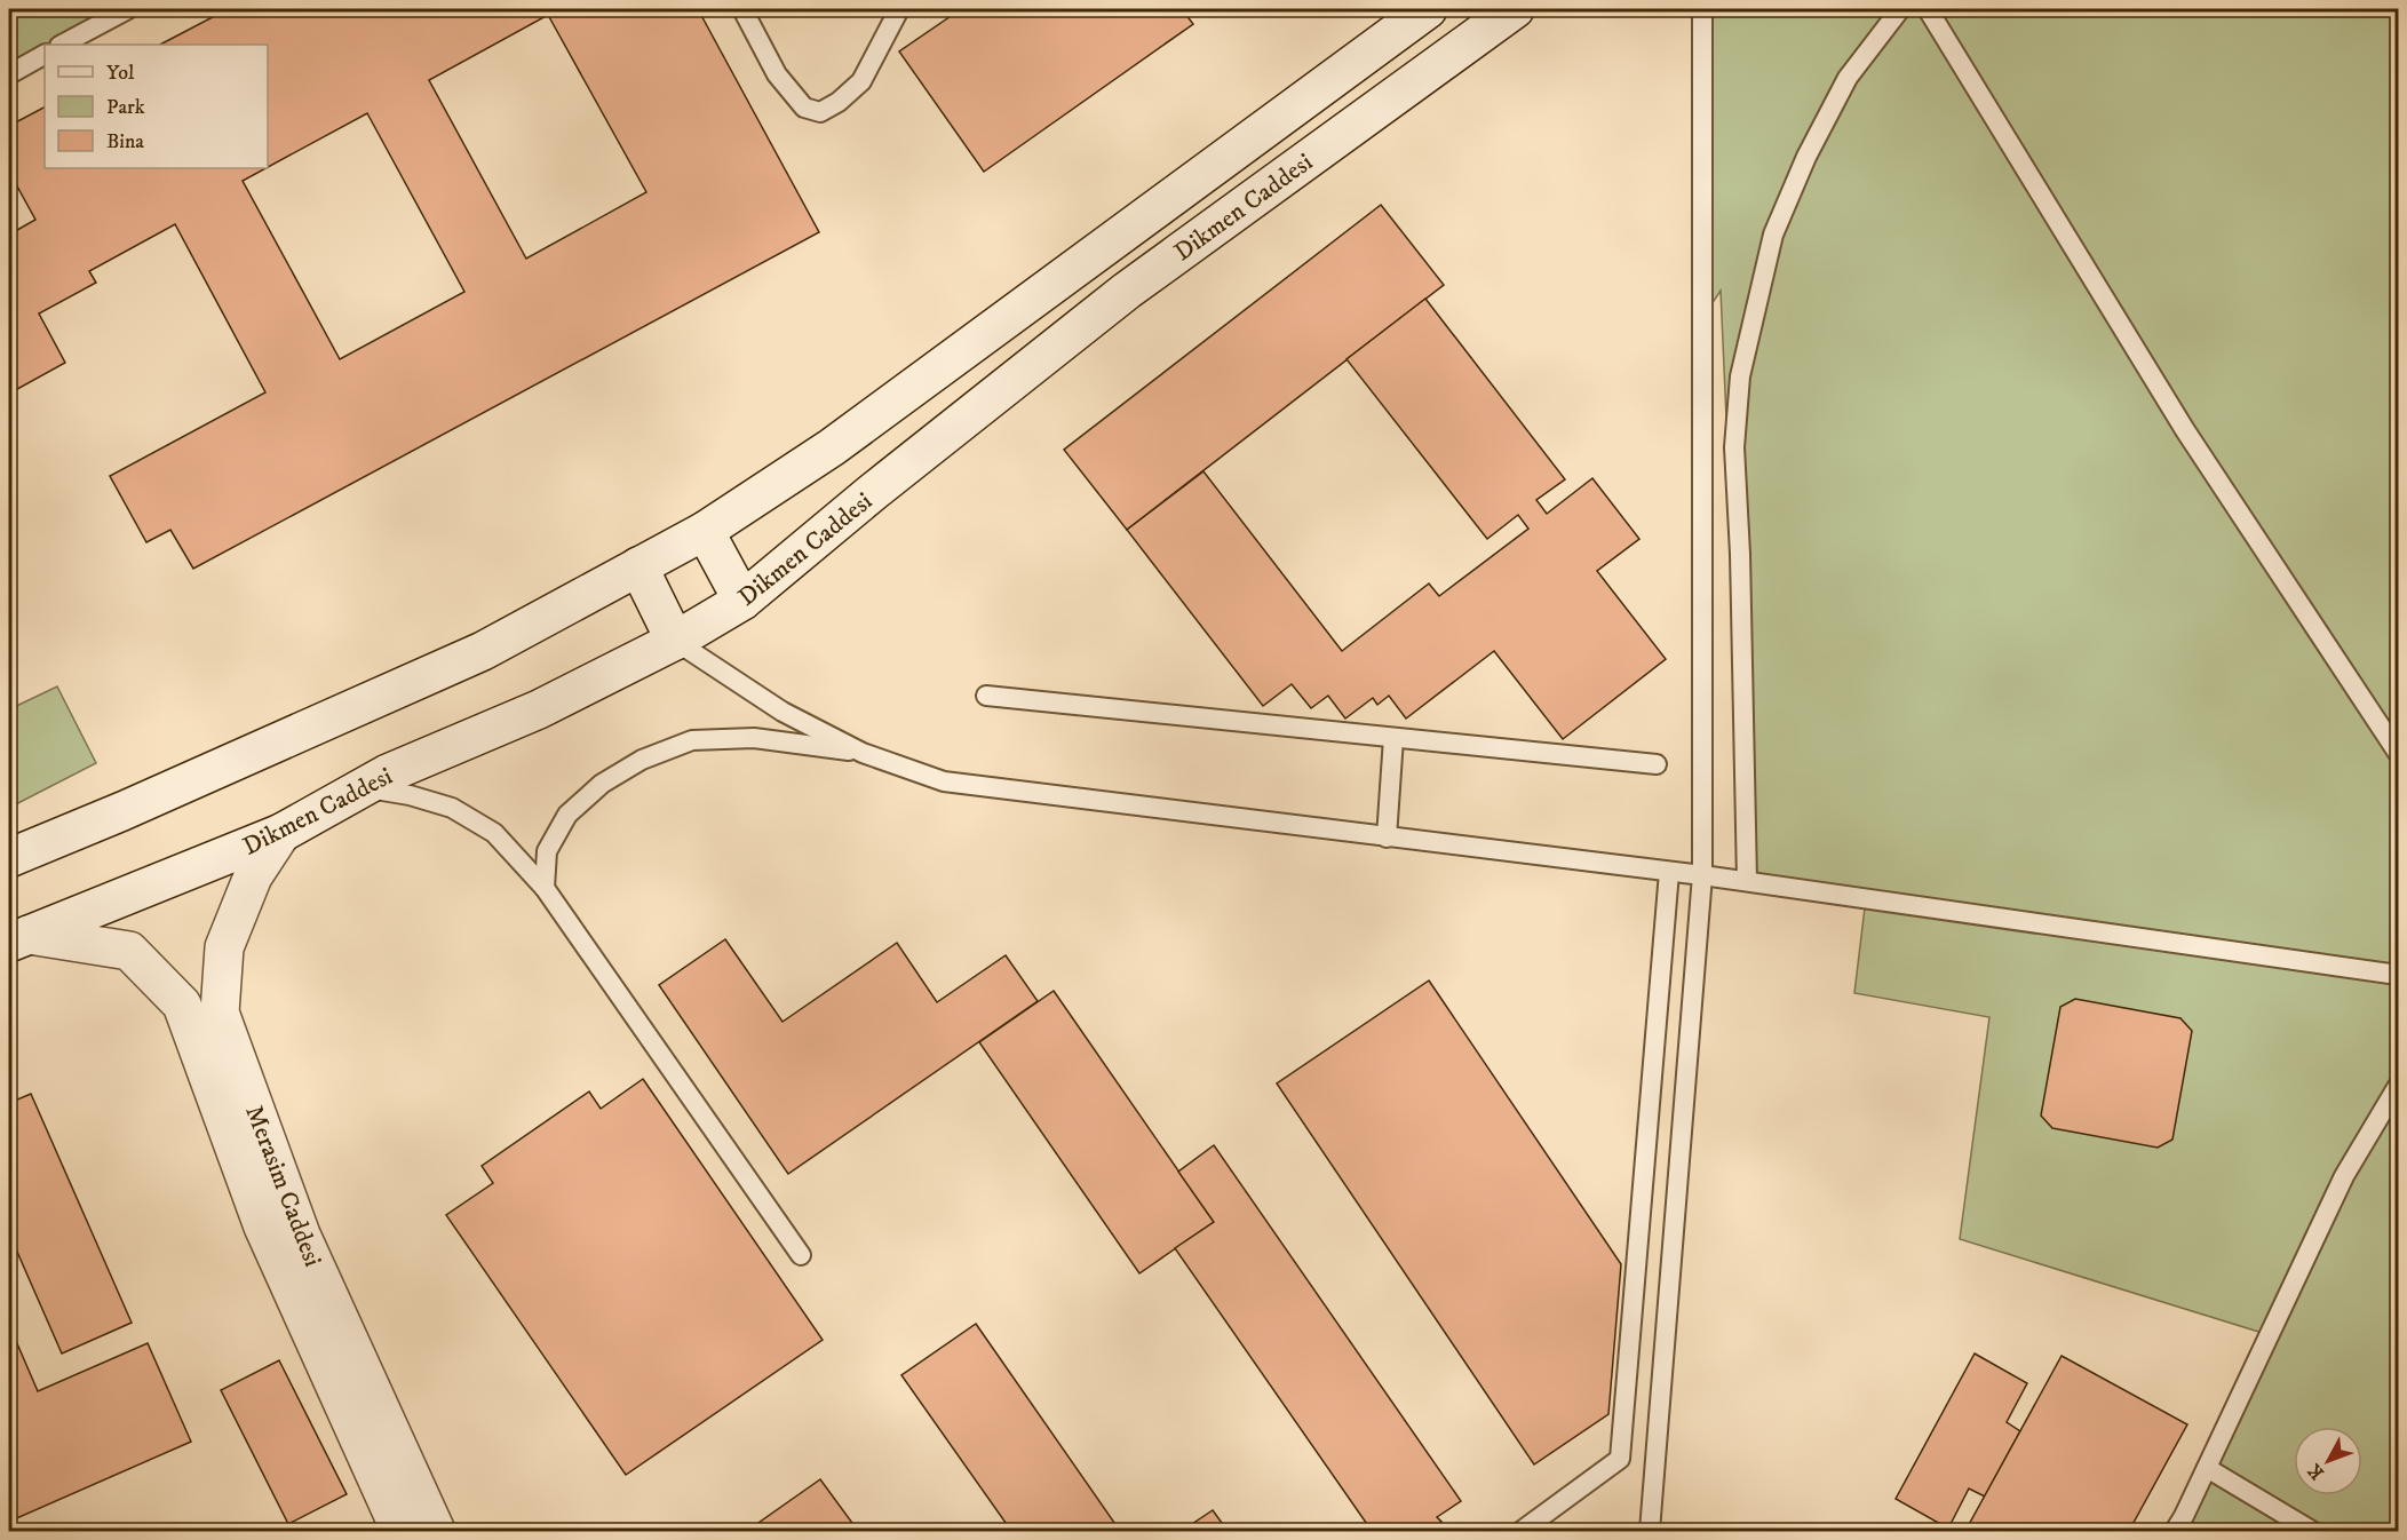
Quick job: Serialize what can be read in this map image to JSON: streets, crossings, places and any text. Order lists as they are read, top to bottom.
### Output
{
  "streets": {
    "main road": ["Dikmen Caddesi", "Merasim Caddesi"]
  },
  "crossings": [
    ["Dikmen Caddesi", "Merasim Caddesi"]
  ],
  "legend": ["Yol", "Park", "Bina"],
  "north": "bottom left"
}
